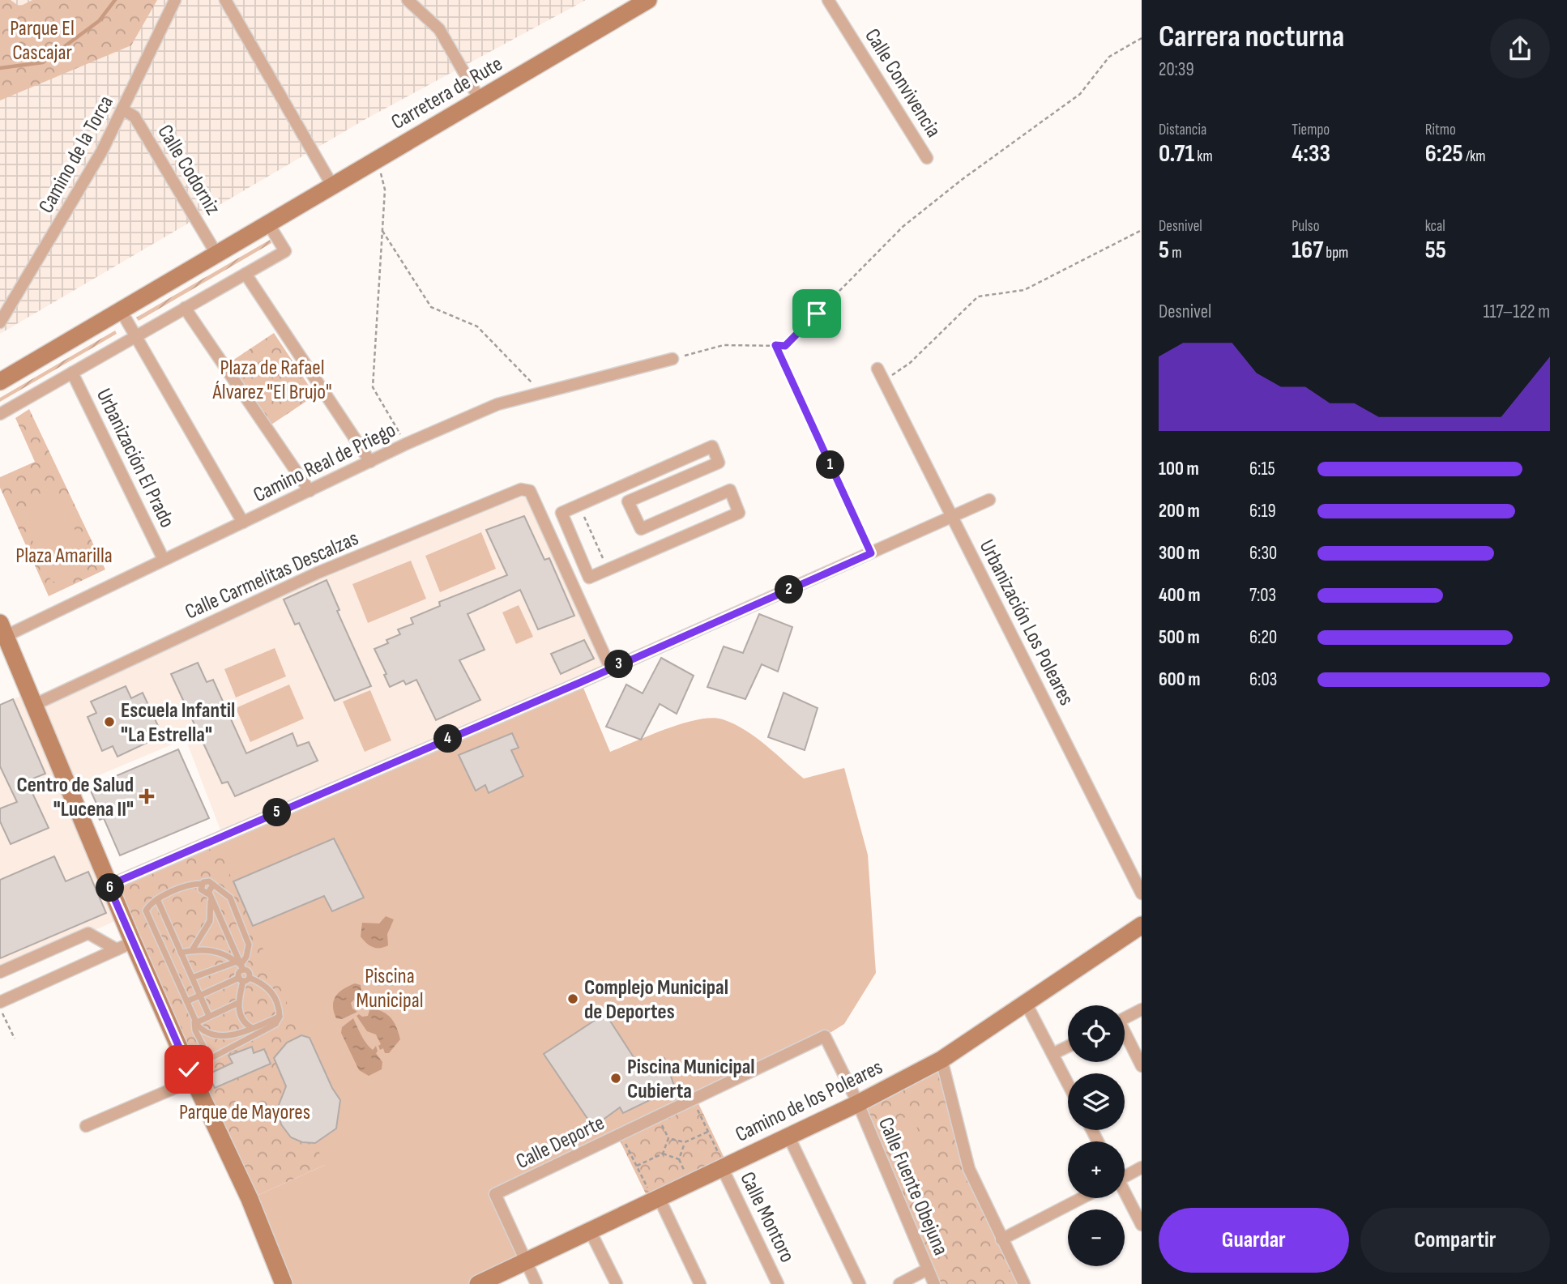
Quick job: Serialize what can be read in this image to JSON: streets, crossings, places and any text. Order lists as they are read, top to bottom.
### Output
{
  "streets": {
    "street": [
      "Calle Convivencia",
      "Carretera de Rute",
      "Camino de la Torca",
      "Calle Codorniz",
      "Urbanización El Prado",
      "Camino Real de Priego",
      "Calle Carmelitas Descalzas",
      "Urbanización Los Poleares",
      "Camino de los Poleares",
      "Calle Deporte",
      "Calle Fuente Obejuna",
      "Calle Montoro"
    ]
  },
  "crossings": [
    ["Carretera de Rute", "Calle Codorniz"],
    ["Camino de la Torca", "Calle Codorniz"],
    ["Urbanización El Prado", "Camino Real de Priego"],
    ["Camino de los Poleares", "Calle Deporte"],
    ["Camino de los Poleares", "Calle Fuente Obejuna"],
    ["Camino de los Poleares", "Calle Montoro"],
    ["Calle Deporte", "Calle Fuente Obejuna"]
  ],
  "parks": [
    "Parque El Cascajar",
    "Plaza de Rafael Álvarez \"El Brujo\"",
    "Plaza Amarilla",
    "Piscina Municipal",
    "Parque de Mayores"
  ],
  "places": {
    "other": ["Escuela Infantil \"La Estrella\"", "Complejo Municipal de Deportes", "Piscina Municipal Cubierta"],
    "health": ["Centro de Salud \"Lucena II\""]
  },
  "page": {
    "heading": ["Carrera nocturna", "20:39"],
    "stats": [
      ["Distancia", "0.71 km"],
      ["Tiempo", "4:33"],
      ["Ritmo", "6:25 /km"],
      ["Desnivel", "5 m"],
      ["Pulso", "167 bpm"],
      ["kcal", "55"]
    ],
    "chart": ["Desnivel", "117–122 m"],
    "list": [
      {
        "name": "100 m",
        "note": "6:15"
      },
      {
        "name": "200 m",
        "note": "6:19"
      },
      {
        "name": "300 m",
        "note": "6:30"
      },
      {
        "name": "400 m",
        "note": "7:03"
      },
      {
        "name": "500 m",
        "note": "6:20"
      },
      {
        "name": "600 m",
        "note": "6:03"
      }
    ],
    "pins": [
      "1",
      "2",
      "3",
      "4",
      "5",
      "6"
    ],
    "map_buttons": ["+", "−"],
    "buttons": ["Guardar", "Compartir"]
  }
}
